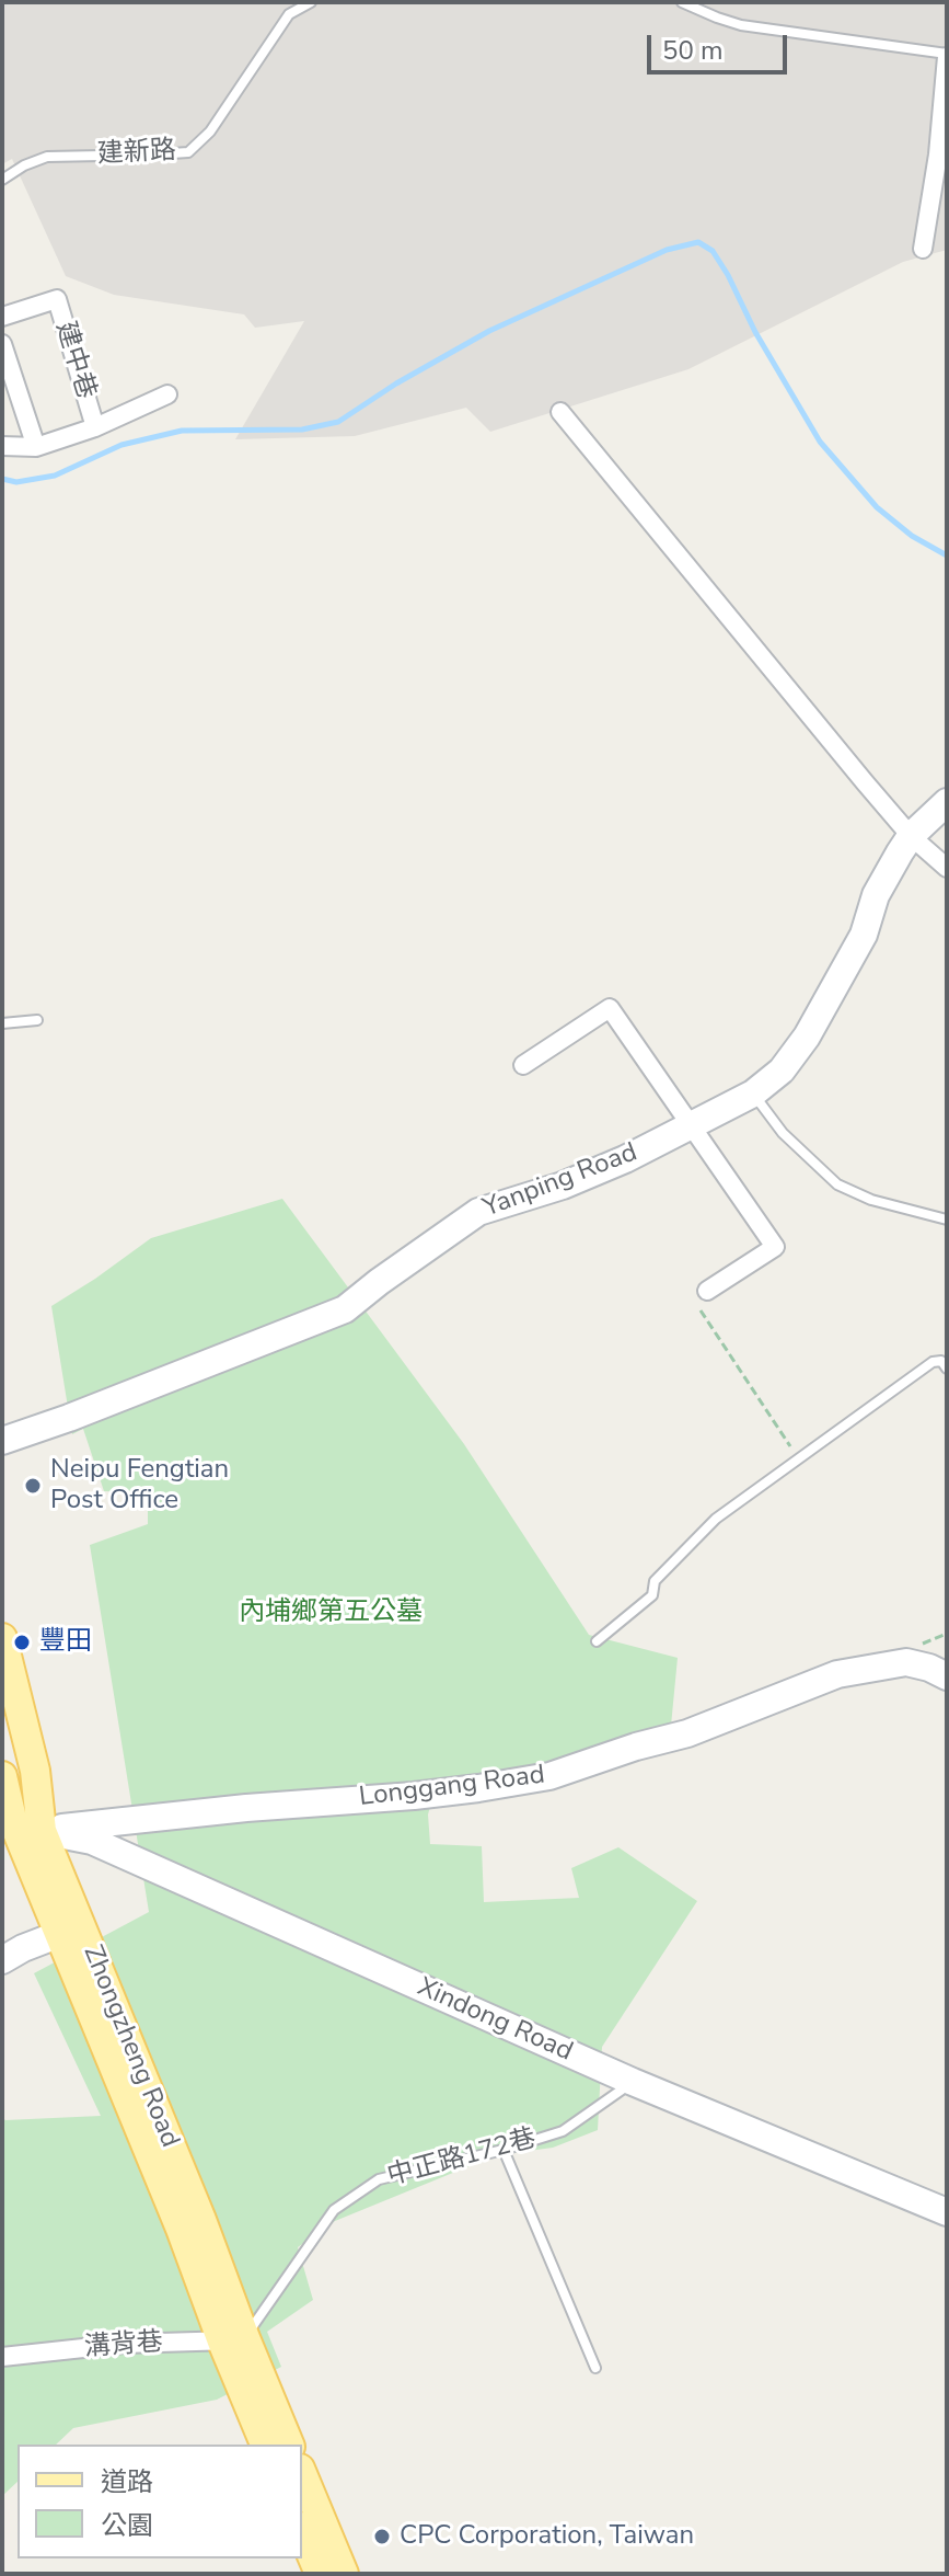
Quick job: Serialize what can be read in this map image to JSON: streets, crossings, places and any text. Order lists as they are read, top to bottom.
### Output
{
  "streets": {
    "main road": ["Zhongzheng Road"],
    "street": [
      "建中巷",
      "Yanping Road",
      "Longgang Road",
      "Xindong Road",
      "溝背巷"
    ],
    "lane": ["建新路", "中正路172巷"]
  },
  "crossings": [
    ["Longgang Road", "Xindong Road"],
    ["Longgang Road", "Zhongzheng Road"],
    ["Xindong Road", "Zhongzheng Road"],
    ["Xindong Road", "中正路172巷"],
    ["Zhongzheng Road", "中正路172巷"],
    ["Zhongzheng Road", "溝背巷"],
    ["中正路172巷", "溝背巷"]
  ],
  "parks": ["內埔鄉第五公墓"],
  "places": ["Neipu Fengtian Post Office", "豐田", "CPC Corporation, Taiwan"],
  "legend": ["道路", "公園"],
  "scale_bar": "50 m"
}
